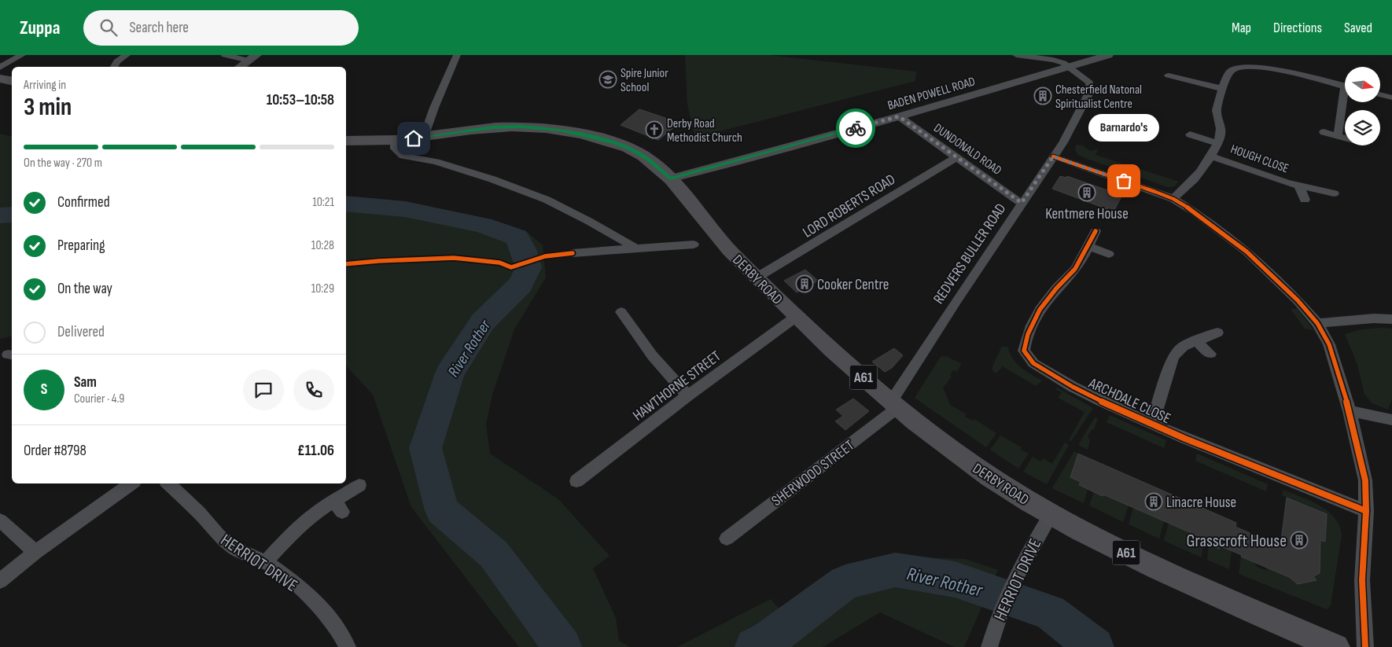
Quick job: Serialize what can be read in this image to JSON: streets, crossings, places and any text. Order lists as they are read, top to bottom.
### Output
{
  "streets": {
    "highway": ["DERBY ROAD", "A61"],
    "street": [
      "BADEN POWELL ROAD",
      "DUNDONALD ROAD",
      "HOUGH CLOSE",
      "LORD ROBERTS ROAD",
      "REDVERS BULLER ROAD",
      "HAWTHORNE STREET",
      "ARCHDALE CLOSE",
      "SHERWOOD STREET",
      "HERRIOT DRIVE"
    ]
  },
  "crossings": [
    ["BADEN POWELL ROAD", "DUNDONALD ROAD"],
    ["BADEN POWELL ROAD", "REDVERS BULLER ROAD"],
    ["BADEN POWELL ROAD", "A61"],
    ["DUNDONALD ROAD", "LORD ROBERTS ROAD"],
    ["DUNDONALD ROAD", "REDVERS BULLER ROAD"],
    ["LORD ROBERTS ROAD", "DERBY ROAD"],
    ["REDVERS BULLER ROAD", "DERBY ROAD"],
    ["REDVERS BULLER ROAD", "SHERWOOD STREET"],
    ["DERBY ROAD", "A61"],
    ["DERBY ROAD", "HAWTHORNE STREET"],
    ["DERBY ROAD", "SHERWOOD STREET"],
    ["DERBY ROAD", "HERRIOT DRIVE"]
  ],
  "water": ["River Rother"],
  "places": {
    "school or university": ["Spire Junior School"],
    "building": [
      "Chesterfield Natonal Spiritualist Centre",
      "Kentmere House",
      "Cooker Centre",
      "Linacre House",
      "Grasscroft House"
    ],
    "church": ["Derby Road Methodist Church"],
    "other": ["Barnardo's"]
  },
  "north": "right",
  "page": {
    "header": "Zuppa",
    "search": "Search here",
    "nav": ["Map", "Directions", "Saved"],
    "heading": ["3 min", "Arriving in", "10:53–10:58"],
    "panel": [
      "Sam",
      "Courier · 4.9",
      "Order #8798",
      "£11.06"
    ],
    "bubble": "Barnardo's",
    "bar": "On the way · 270 m",
    "list": [
      ["Confirmed", "10:21"],
      ["Preparing", "10:28"],
      ["On the way", "10:29"],
      "Delivered"
    ],
    "round": "S"
  }
}
